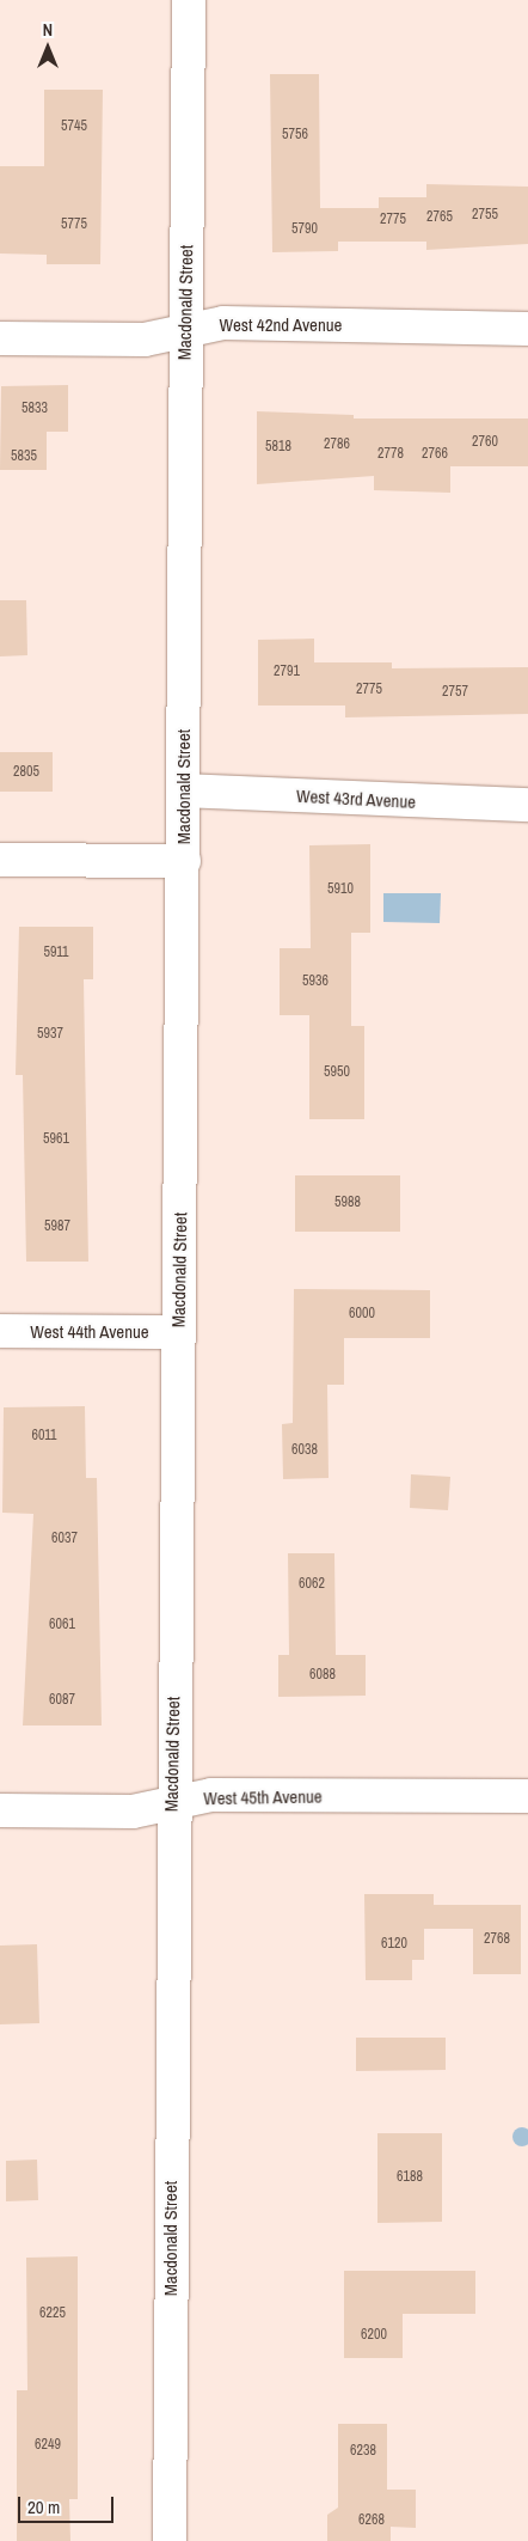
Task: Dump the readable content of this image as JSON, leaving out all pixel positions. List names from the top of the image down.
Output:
{
  "streets": {
    "street": [
      "Macdonald Street",
      "West 42nd Avenue",
      "West 43rd Avenue",
      "West 44th Avenue",
      "West 45th Avenue"
    ]
  },
  "crossings": [
    ["Macdonald Street", "West 42nd Avenue"],
    ["Macdonald Street", "West 43rd Avenue"],
    ["Macdonald Street", "West 44th Avenue"],
    ["Macdonald Street", "West 45th Avenue"]
  ],
  "house_numbers": [
    "5745",
    "5756",
    "2755",
    "2765",
    "2775",
    "5775",
    "5790",
    "5833",
    "2760",
    "2786",
    "5818",
    "2778",
    "2766",
    "5835",
    "2791",
    "2775",
    "2757",
    "2805",
    "5910",
    "5911",
    "5936",
    "5937",
    "5950",
    "5961",
    "5988",
    "5987",
    "6000",
    "6011",
    "6038",
    "6037",
    "6062",
    "6061",
    "6088",
    "6087",
    "2768",
    "6120",
    "6188",
    "6225",
    "6200",
    "6249",
    "6238",
    "6268"
  ],
  "scale_bar": "20 m",
  "north": "top"
}
